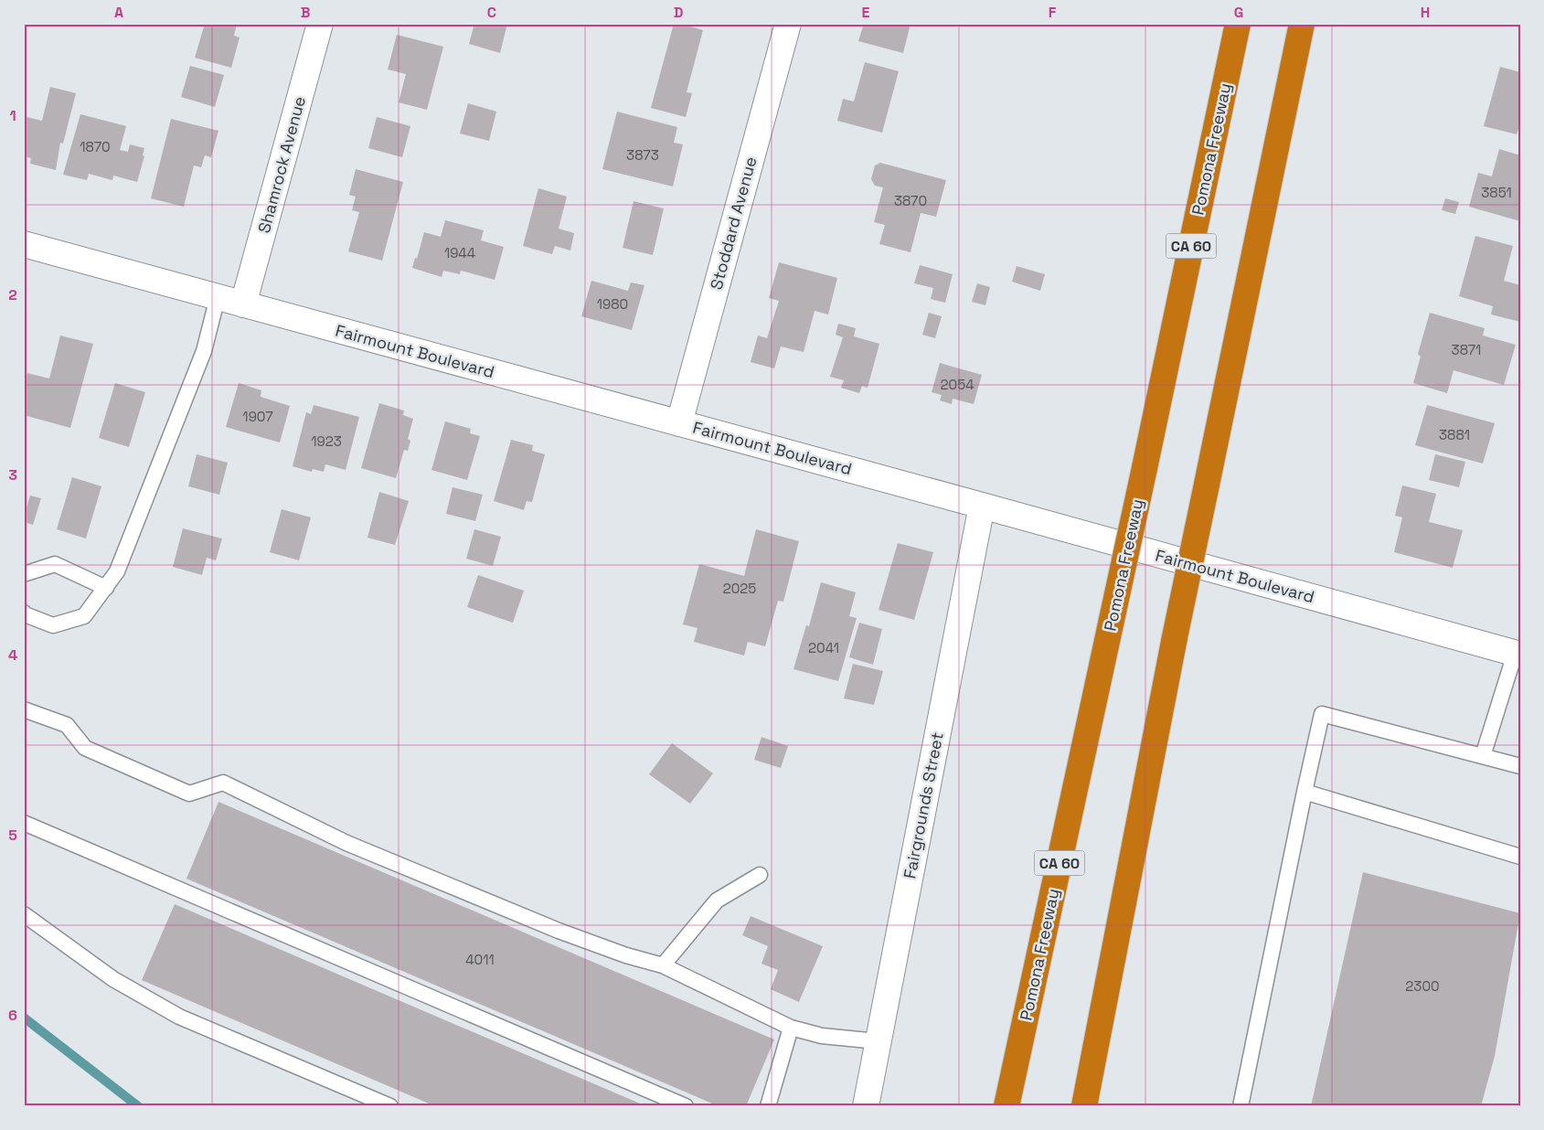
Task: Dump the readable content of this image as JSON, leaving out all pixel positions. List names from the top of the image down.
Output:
{
  "streets": {
    "highway": ["Pomona Freeway", "CA 60"],
    "street": [
      "Shamrock Avenue",
      "Stoddard Avenue",
      "Fairmount Boulevard",
      "Fairgrounds Street"
    ]
  },
  "crossings": [
    ["Shamrock Avenue", "Fairmount Boulevard"],
    ["Stoddard Avenue", "Fairmount Boulevard"],
    ["Fairmount Boulevard", "Fairgrounds Street"]
  ],
  "house_numbers": [
    "1870",
    "3873",
    "3851",
    "3870",
    "1944",
    "1980",
    "3871",
    "2054",
    "1907",
    "3881",
    "1923",
    "2025",
    "2041",
    "4011",
    "2300"
  ],
  "grid": {
    "columns": [
      "A",
      "B",
      "C",
      "D",
      "E",
      "F",
      "G",
      "H"
    ],
    "rows": [
      "1",
      "2",
      "3",
      "4",
      "5",
      "6"
    ]
  }
}
